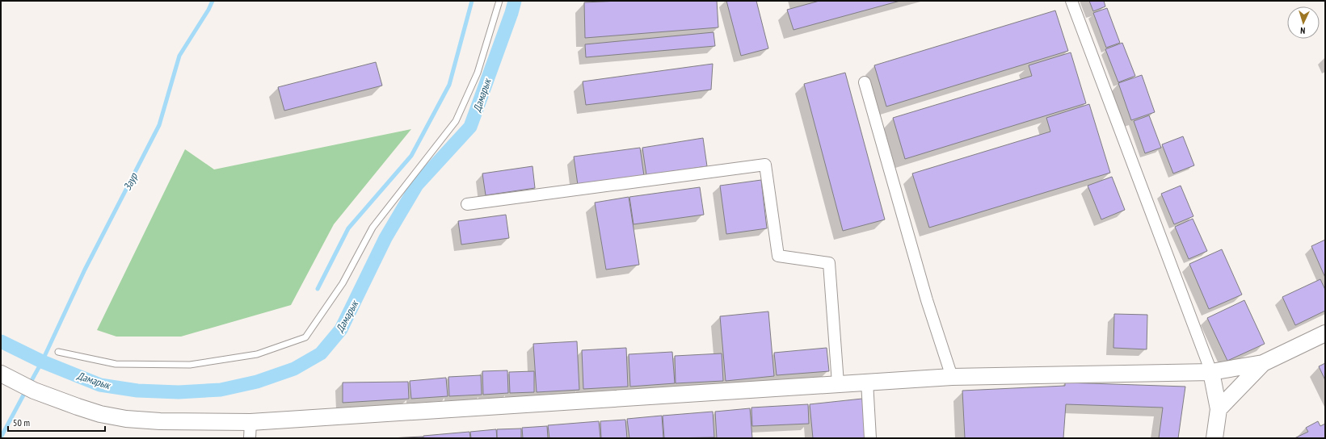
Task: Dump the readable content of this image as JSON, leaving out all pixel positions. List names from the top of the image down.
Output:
{
  "water": ["Дамарык", "Заур"],
  "scale_bar": "50 m",
  "north": "bottom"
}
